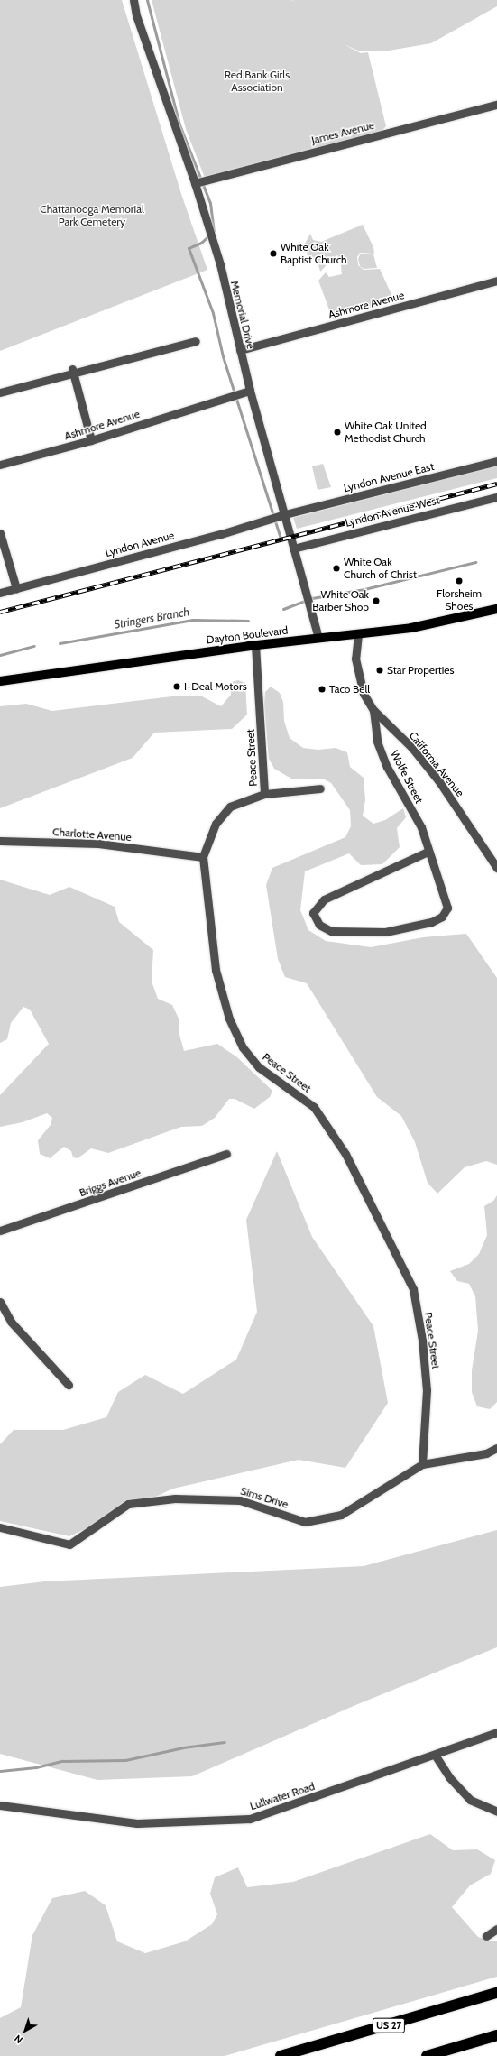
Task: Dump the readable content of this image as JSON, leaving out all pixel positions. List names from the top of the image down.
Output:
{
  "streets": {
    "highway": ["US 27"],
    "main road": ["Dayton Boulevard"],
    "street": [
      "James Avenue",
      "Ashmore Avenue",
      "Memorial Drive",
      "Lyndon Avenue East",
      "Lyndon Avenue West",
      "Lyndon Avenue",
      "Peace Street",
      "California Avenue",
      "Wolfe Street",
      "Charlotte Avenue",
      "Briggs Avenue",
      "Sims Drive",
      "Lullwater Road"
    ]
  },
  "crossings": [
    ["James Avenue", "Memorial Drive"],
    ["Ashmore Avenue", "Memorial Drive"],
    ["Memorial Drive", "Lyndon Avenue East"],
    ["Memorial Drive", "Lyndon Avenue West"],
    ["Memorial Drive", "Lyndon Avenue"],
    ["Memorial Drive", "Dayton Boulevard"],
    ["Lyndon Avenue East", "Lyndon Avenue"],
    ["Dayton Boulevard", "Peace Street"],
    ["Dayton Boulevard", "California Avenue"],
    ["Peace Street", "Charlotte Avenue"],
    ["Peace Street", "Sims Drive"],
    ["California Avenue", "Wolfe Street"]
  ],
  "water": ["Stringers Branch"],
  "parks": ["Red Bank Girls Association", "Chattanooga Memorial Park Cemetery"],
  "places": [
    "White Oak Baptist Church",
    "White Oak United Methodist Church",
    "White Oak Church of Christ",
    "Florsheim Shoes",
    "White Oak Barber Shop",
    "Star Properties",
    "I-Deal Motors",
    "Taco Bell"
  ],
  "north": "bottom left"
}
